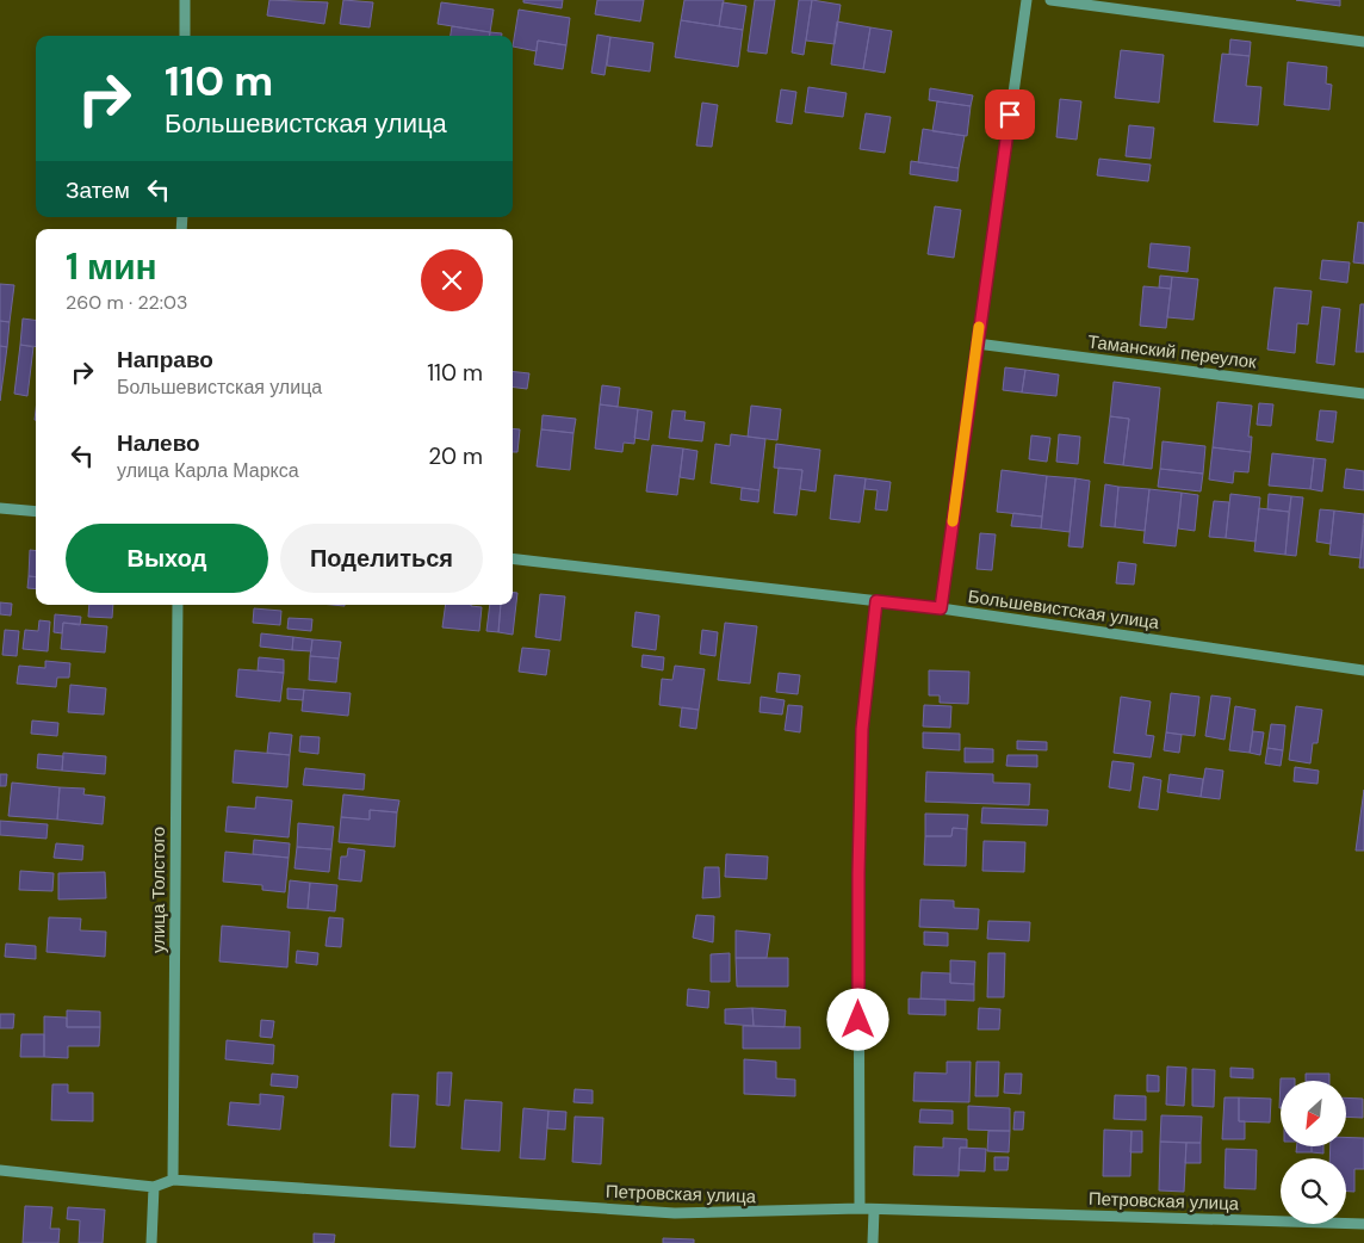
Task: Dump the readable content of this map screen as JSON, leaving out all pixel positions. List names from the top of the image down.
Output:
{
  "streets": {
    "street": [
      "Таманский переулок",
      "Большевистская улица",
      "улица Толстого",
      "Петровская улица"
    ]
  },
  "crossings": [
    ["улица Толстого", "Петровская улица"]
  ],
  "north": "bottom left",
  "page": {
    "turn": ["110 m", "Большевистская улица"],
    "then": "Затем",
    "heading": ["1 мин", "260 m · 22:03"],
    "list": [
      {
        "name": "Направо",
        "note": "Большевистская улица",
        "value": "110 m"
      },
      {
        "name": "Налево",
        "note": "улица Карла Маркса",
        "value": "20 m"
      }
    ],
    "buttons": ["Выход", "Поделиться"]
  }
}
